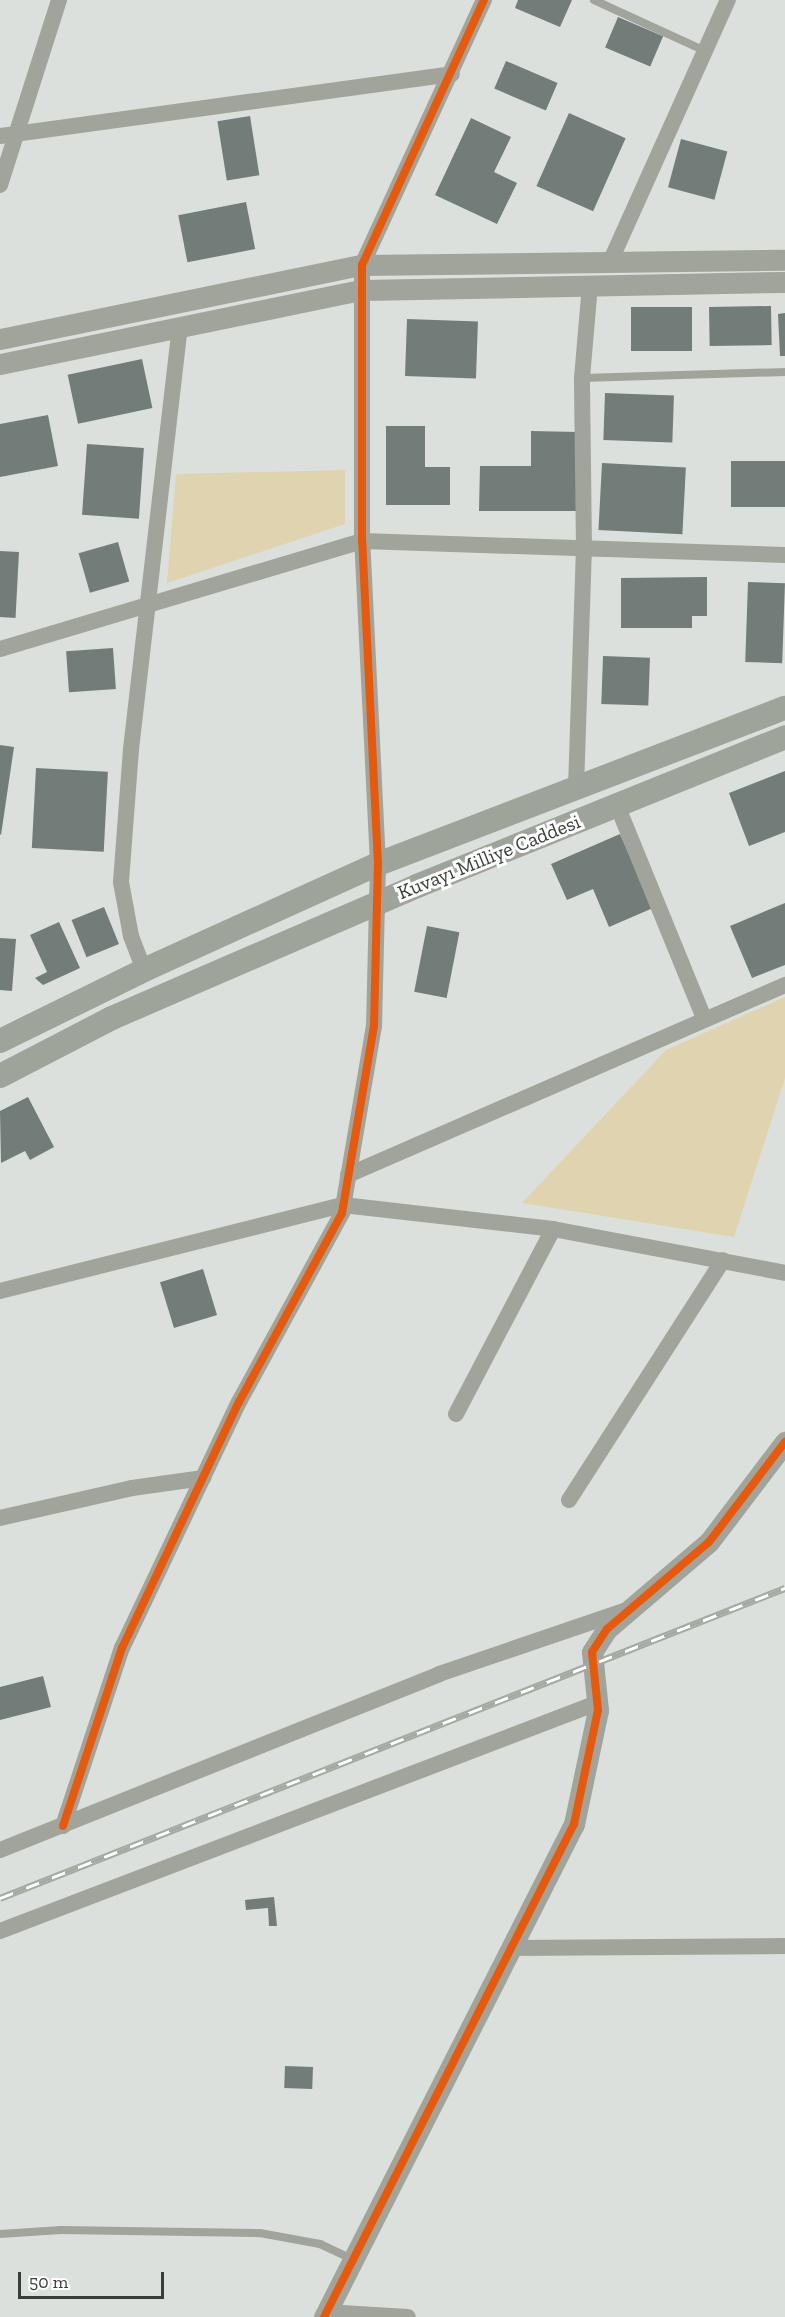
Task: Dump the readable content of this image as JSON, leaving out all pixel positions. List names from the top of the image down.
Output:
{
  "streets": {
    "main road": ["Kuvayı Milliye Caddesi"]
  },
  "scale_bar": "50 m"
}
